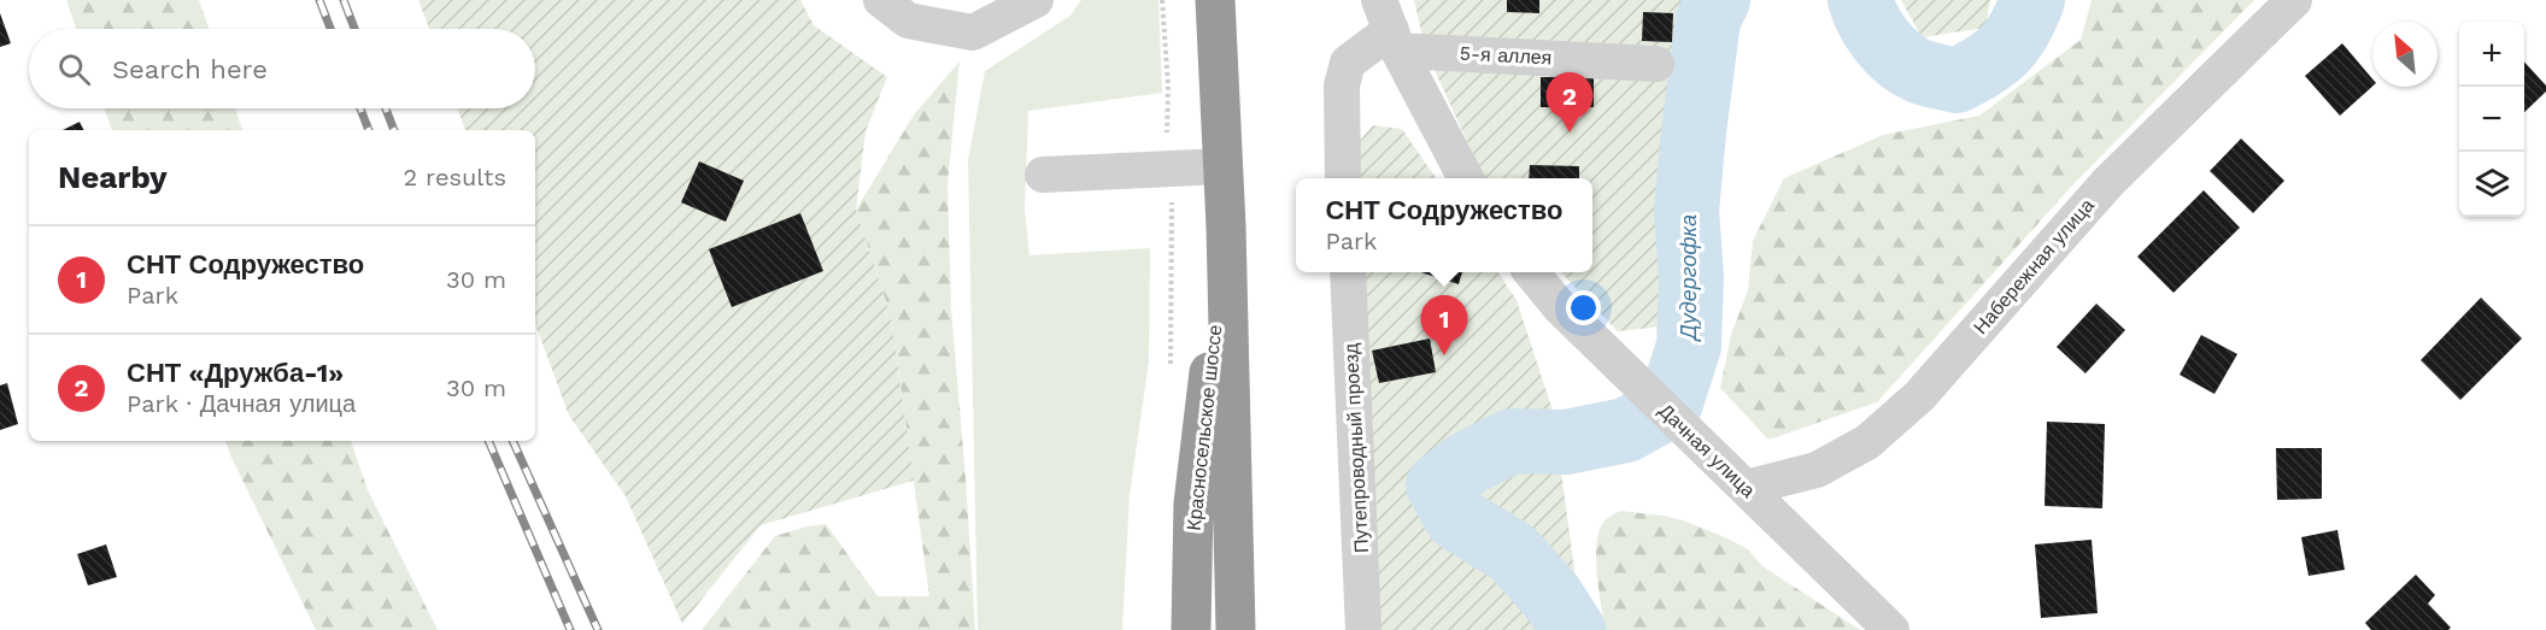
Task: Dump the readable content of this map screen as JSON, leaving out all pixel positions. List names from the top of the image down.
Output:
{
  "streets": {
    "highway": ["Красносельское шоссе"],
    "street": [
      "5-я аллея",
      "Набережная улица",
      "Путепроводный проезд",
      "Дачная улица"
    ]
  },
  "crossings": [
    ["Набережная улица", "Дачная улица"]
  ],
  "water": ["Дудергофка"],
  "north": "top left",
  "page": {
    "map_buttons": ["+", "−"],
    "search": "Search here",
    "pins": ["2", "1"],
    "heading": ["Nearby", "2 results"],
    "popup": ["СНТ Содружество", "Park"],
    "list": [
      {
        "mark": "1",
        "name": "СНТ Содружество",
        "note": "Park",
        "value": "30 m"
      },
      {
        "mark": "2",
        "name": "СНТ «Дружба-1»",
        "note": "Park · Дачная улица",
        "value": "30 m"
      }
    ]
  }
}
